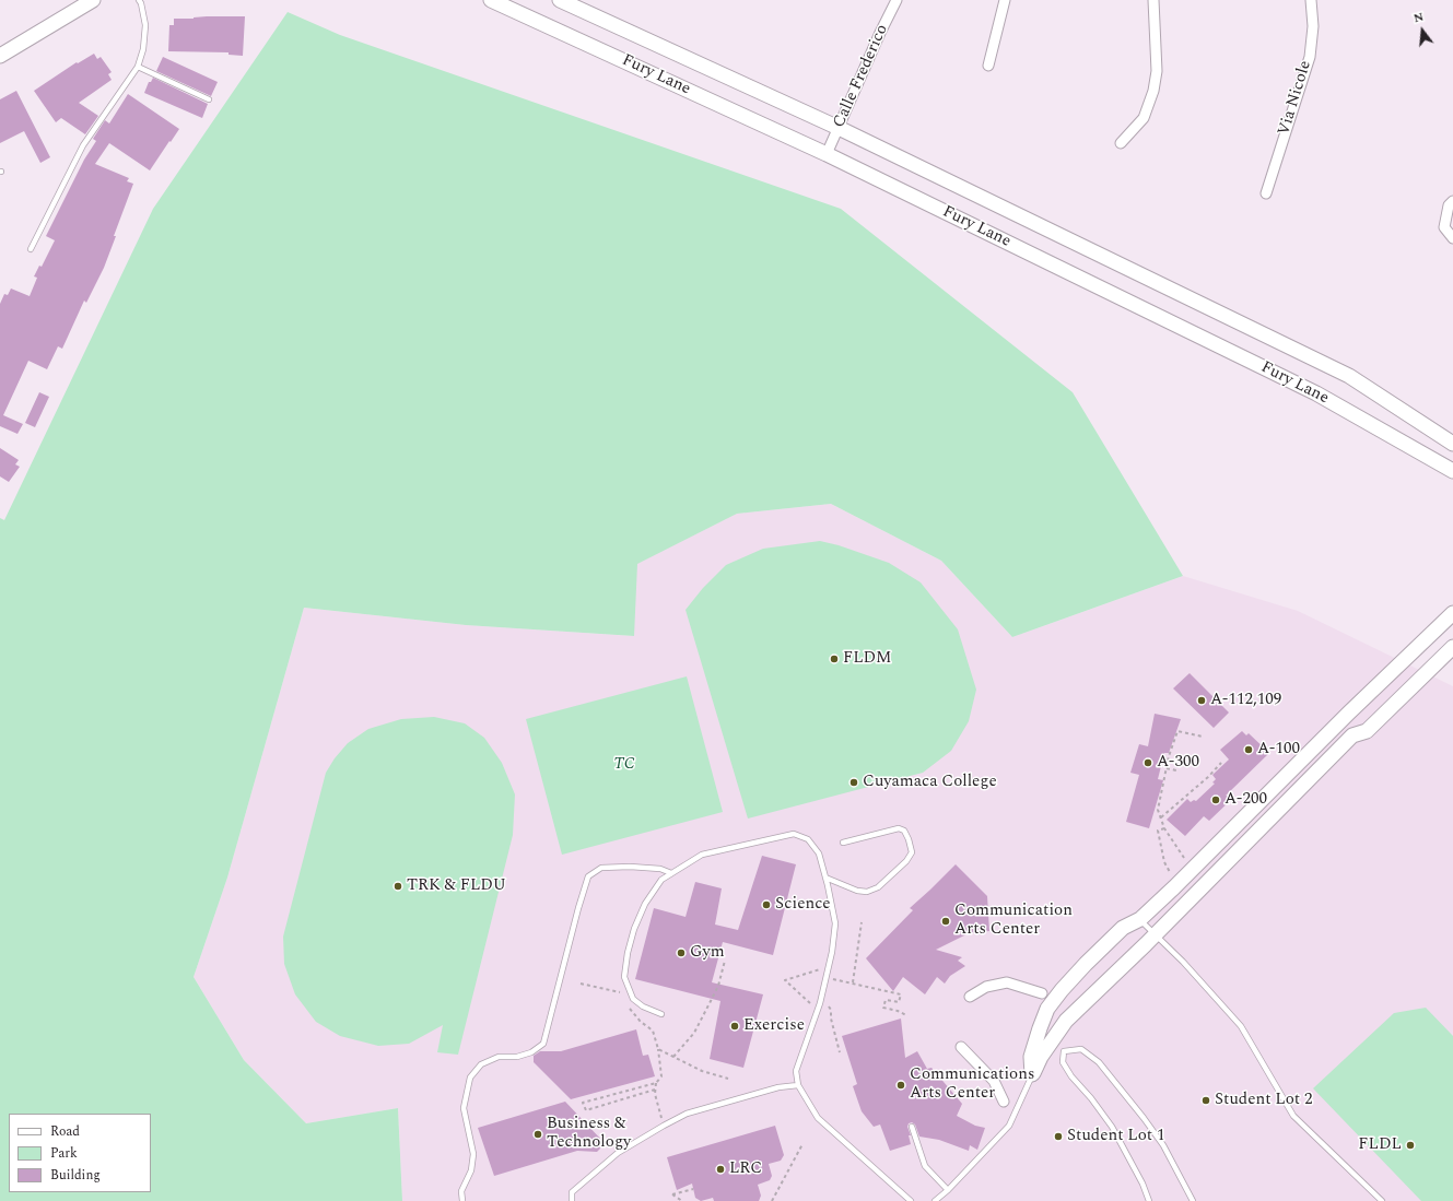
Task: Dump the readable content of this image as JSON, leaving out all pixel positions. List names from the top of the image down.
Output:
{
  "streets": {
    "main road": ["Fury Lane"],
    "street": ["Calle Frederico", "Via Nicole"]
  },
  "crossings": [
    ["Fury Lane", "Calle Frederico"]
  ],
  "parks": ["TC"],
  "places": [
    "FLDM",
    "A-112,109",
    "A-100",
    "A-300",
    "Cuyamaca College",
    "A-200",
    "TRK & FLDU",
    "Science",
    "Communication Arts Center",
    "Gym",
    "Exercise",
    "Communications Arts Center",
    "Student Lot 2",
    "Business & Technology",
    "Student Lot 1",
    "FLDL",
    "LRC"
  ],
  "legend": ["Road", "Park", "Building"],
  "north": "top"
}
